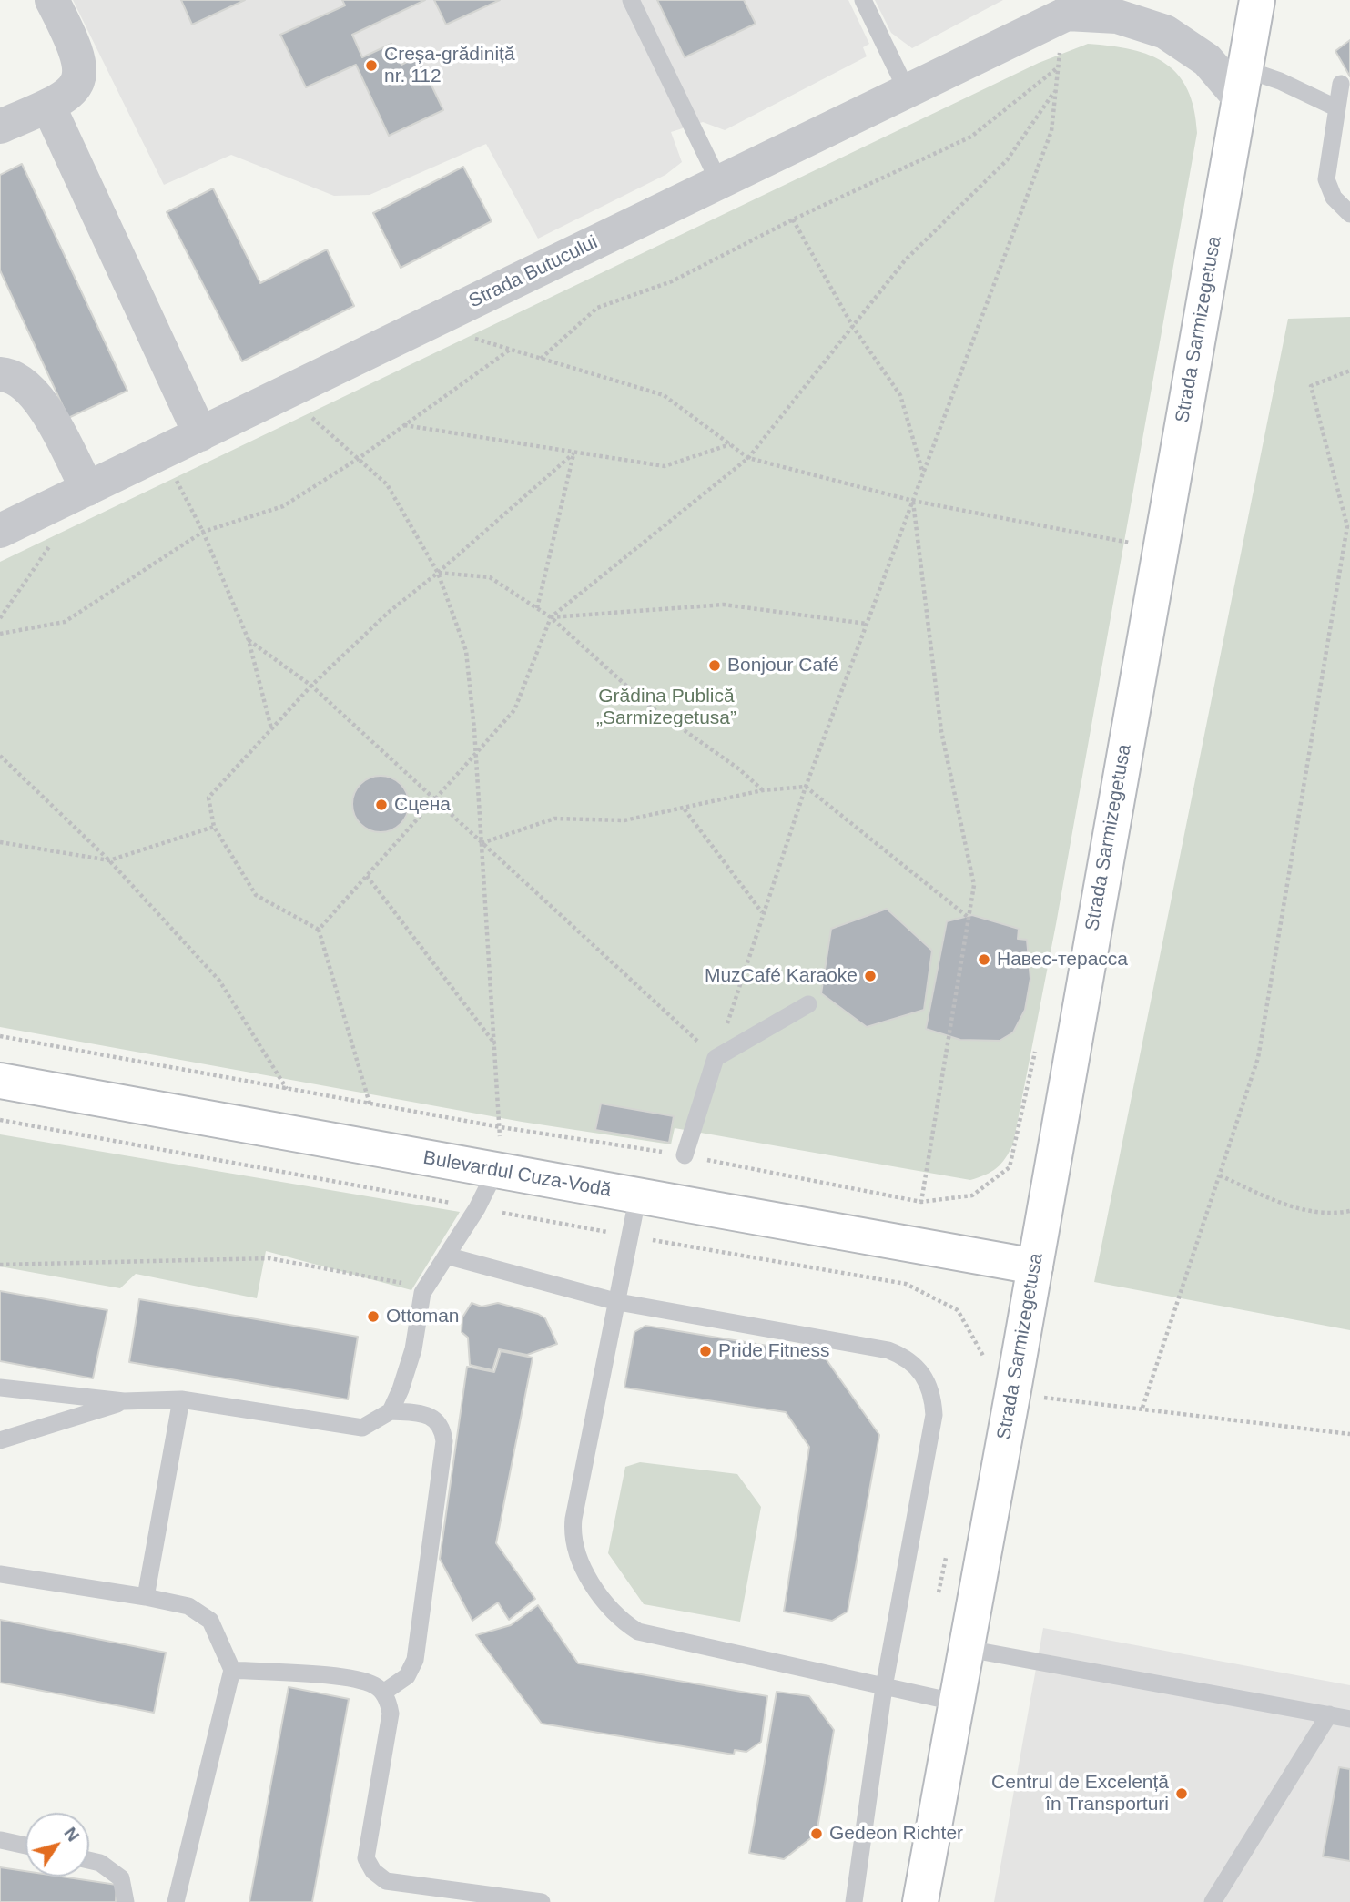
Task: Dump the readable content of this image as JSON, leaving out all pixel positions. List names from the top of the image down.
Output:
{
  "streets": {
    "main road": ["Strada Sarmizegetusa", "Bulevardul Cuza-Vodă"],
    "street": ["Strada Butucului"]
  },
  "crossings": [
    ["Strada Butucului", "Strada Sarmizegetusa"],
    ["Strada Sarmizegetusa", "Bulevardul Cuza-Vodă"]
  ],
  "parks": ["Grădina Publică „Sarmizegetusa”"],
  "places": [
    "Creșa-grădiniță nr. 112",
    "Bonjour Café",
    "Сцена",
    "Навес-терасса",
    "MuzCafé Karaoke",
    "Ottoman",
    "Pride Fitness",
    "Centrul de Excelență în Transporturi",
    "Gedeon Richter"
  ],
  "north": "top right"
}
